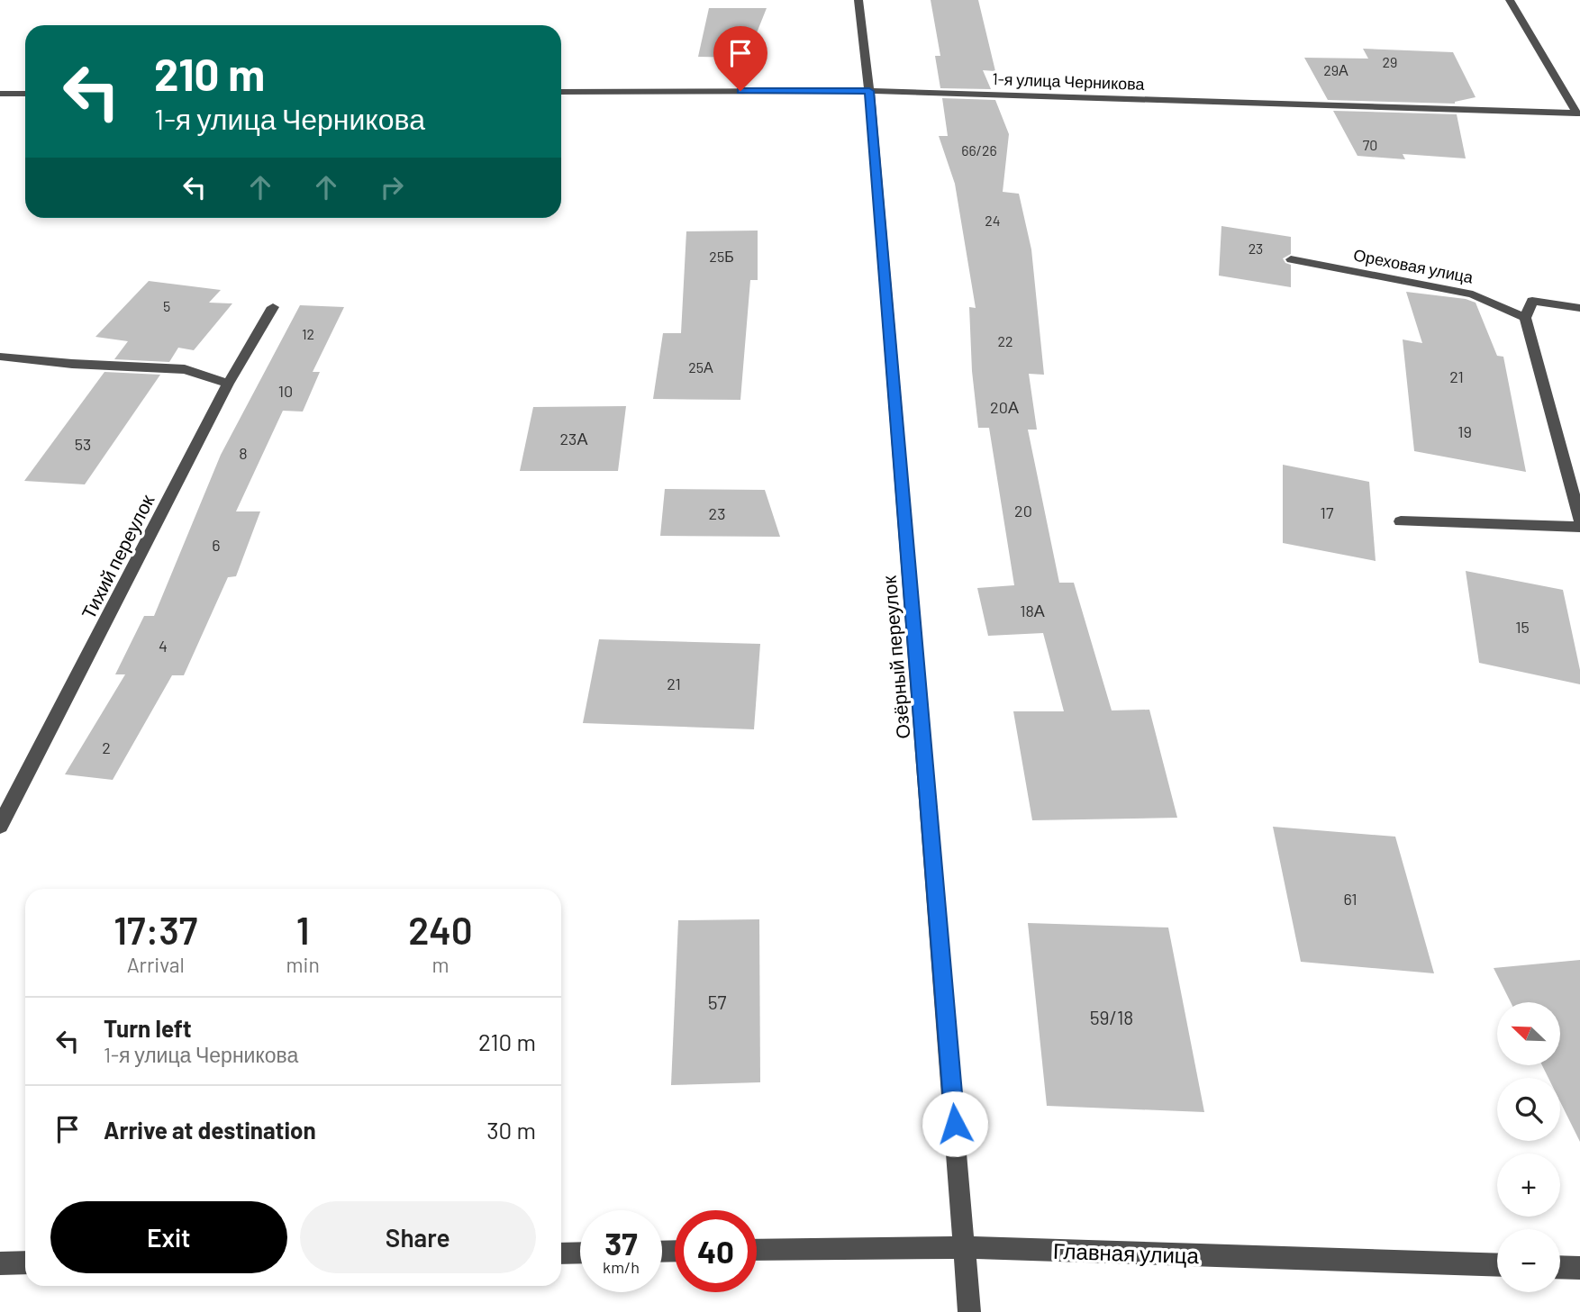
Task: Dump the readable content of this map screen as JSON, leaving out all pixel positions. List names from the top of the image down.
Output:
{
  "streets": {
    "street": [
      "1-я улица Черникова",
      "Ореховая улица",
      "Тихий переулок",
      "Озёрный переулок",
      "Главная улица"
    ]
  },
  "crossings": [
    ["1-я улица Черникова", "Озёрный переулок"],
    ["Озёрный переулок", "Главная улица"]
  ],
  "house_numbers": [
    "29",
    "29А",
    "70",
    "66/26",
    "24",
    "23",
    "25Б",
    "5",
    "12",
    "22",
    "25А",
    "21",
    "10",
    "20А",
    "19",
    "23А",
    "53",
    "8",
    "20",
    "17",
    "23",
    "6",
    "18А",
    "15",
    "4",
    "21",
    "2",
    "61",
    "57",
    "59/18"
  ],
  "north": "top left",
  "page": {
    "turn": ["210 m", "1-я улица Черникова"],
    "eta": [
      "17:37",
      "Arrival",
      "1",
      "min",
      "240",
      "m"
    ],
    "list": [
      {
        "name": "Turn left",
        "note": "1-я улица Черникова",
        "value": "210 m"
      },
      {
        "name": "Arrive at destination",
        "value": "30 m"
      }
    ],
    "map_buttons": ["+", "−"],
    "buttons": ["Exit", "Share"],
    "speed": "37 km/h",
    "limit": "40"
  }
}
